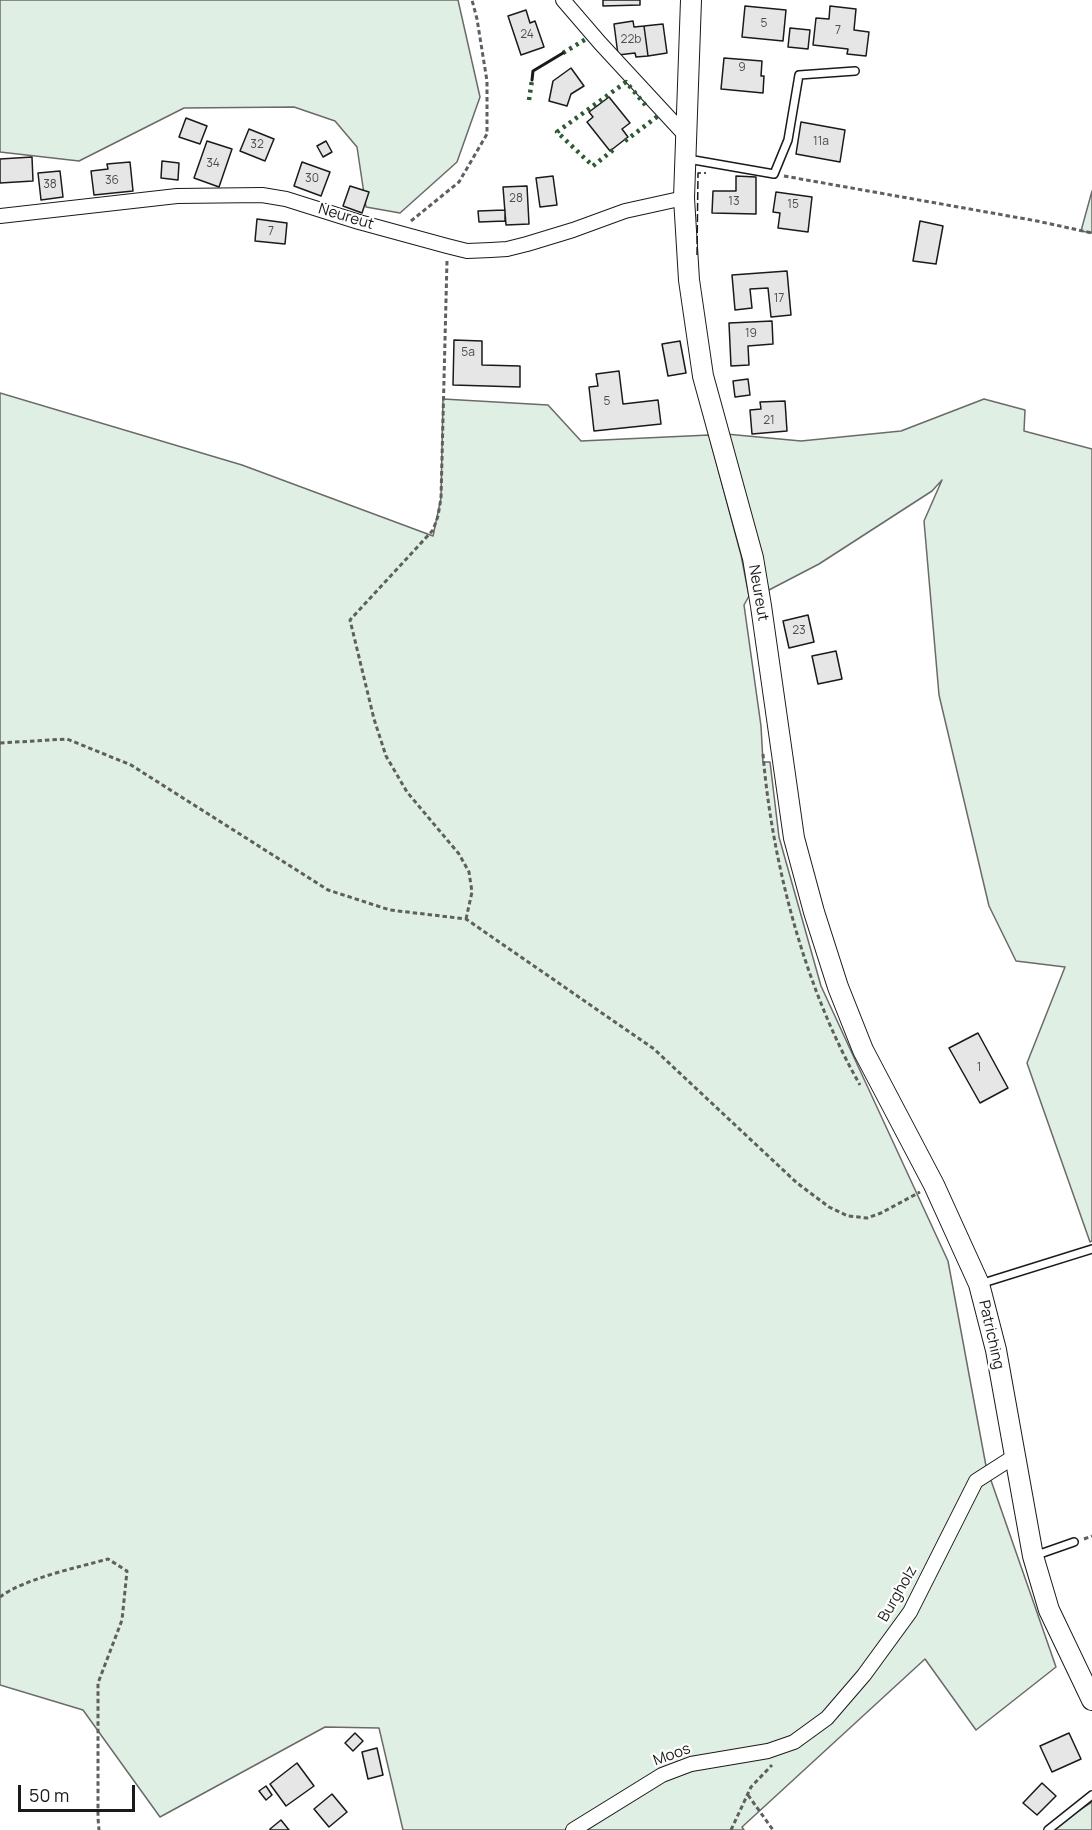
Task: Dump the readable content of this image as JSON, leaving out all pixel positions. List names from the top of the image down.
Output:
{
  "streets": {
    "street": [
      "Neureut",
      "Patriching",
      "Burgholz",
      "Moos"
    ]
  },
  "crossings": [
    ["Neureut", "Patriching"],
    ["Patriching", "Burgholz"],
    ["Burgholz", "Moos"]
  ],
  "house_numbers": [
    "5",
    "7",
    "24",
    "22b",
    "9",
    "11a",
    "32",
    "34",
    "30",
    "36",
    "38",
    "28",
    "13",
    "15",
    "7",
    "17",
    "19",
    "5a",
    "5",
    "21",
    "23",
    "1"
  ],
  "scale_bar": "50 m"
}
